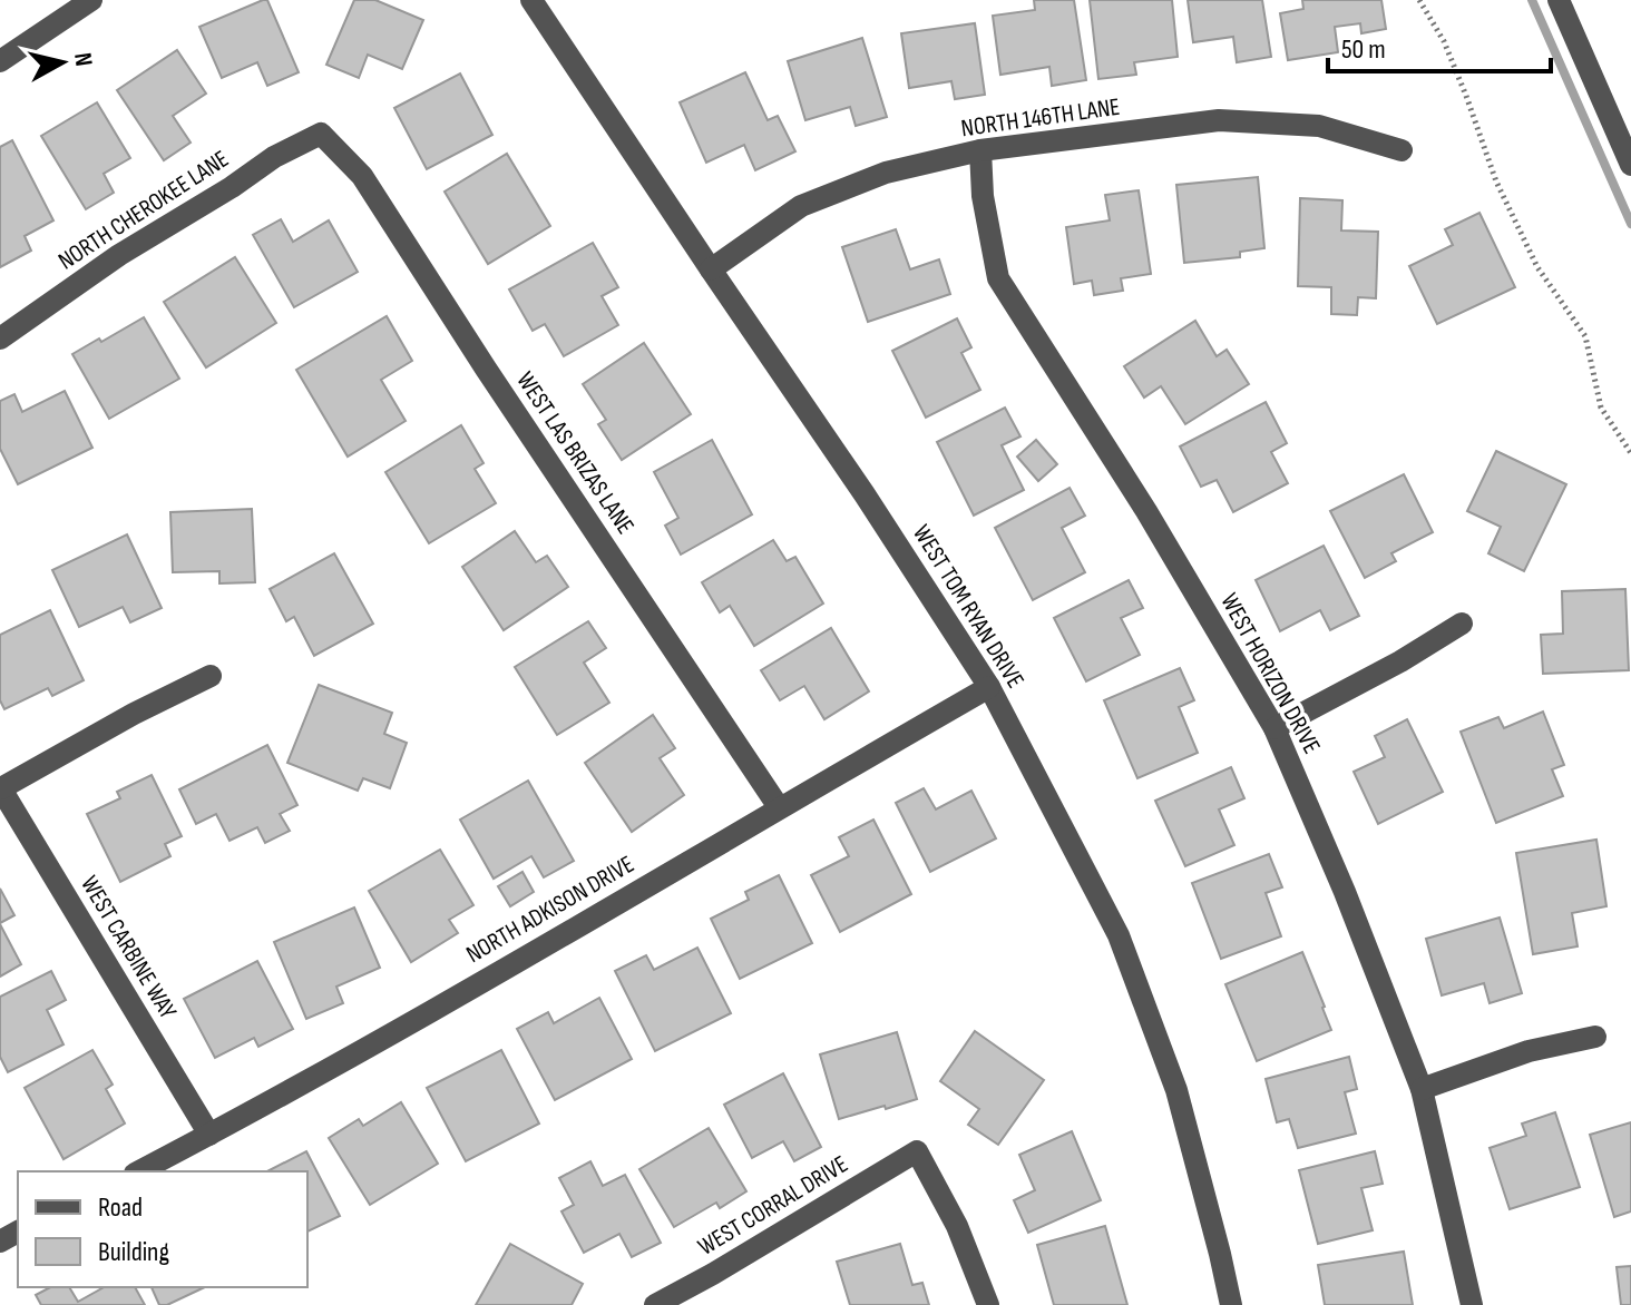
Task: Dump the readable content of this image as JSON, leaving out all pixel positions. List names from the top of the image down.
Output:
{
  "streets": {
    "street": [
      "NORTH 146TH LANE",
      "NORTH CHEROKEE LANE",
      "WEST LAS BRIZAS LANE",
      "WEST TOM RYAN DRIVE",
      "WEST HORIZON DRIVE",
      "NORTH ADKISON DRIVE",
      "WEST CARBINE WAY",
      "WEST CORRAL DRIVE"
    ]
  },
  "crossings": [
    ["NORTH 146TH LANE", "WEST TOM RYAN DRIVE"],
    ["NORTH 146TH LANE", "WEST HORIZON DRIVE"],
    ["NORTH CHEROKEE LANE", "WEST LAS BRIZAS LANE"],
    ["WEST LAS BRIZAS LANE", "NORTH ADKISON DRIVE"],
    ["WEST TOM RYAN DRIVE", "NORTH ADKISON DRIVE"],
    ["NORTH ADKISON DRIVE", "WEST CARBINE WAY"]
  ],
  "legend": ["Road", "Building"],
  "scale_bar": "50 m",
  "north": "right"
}
